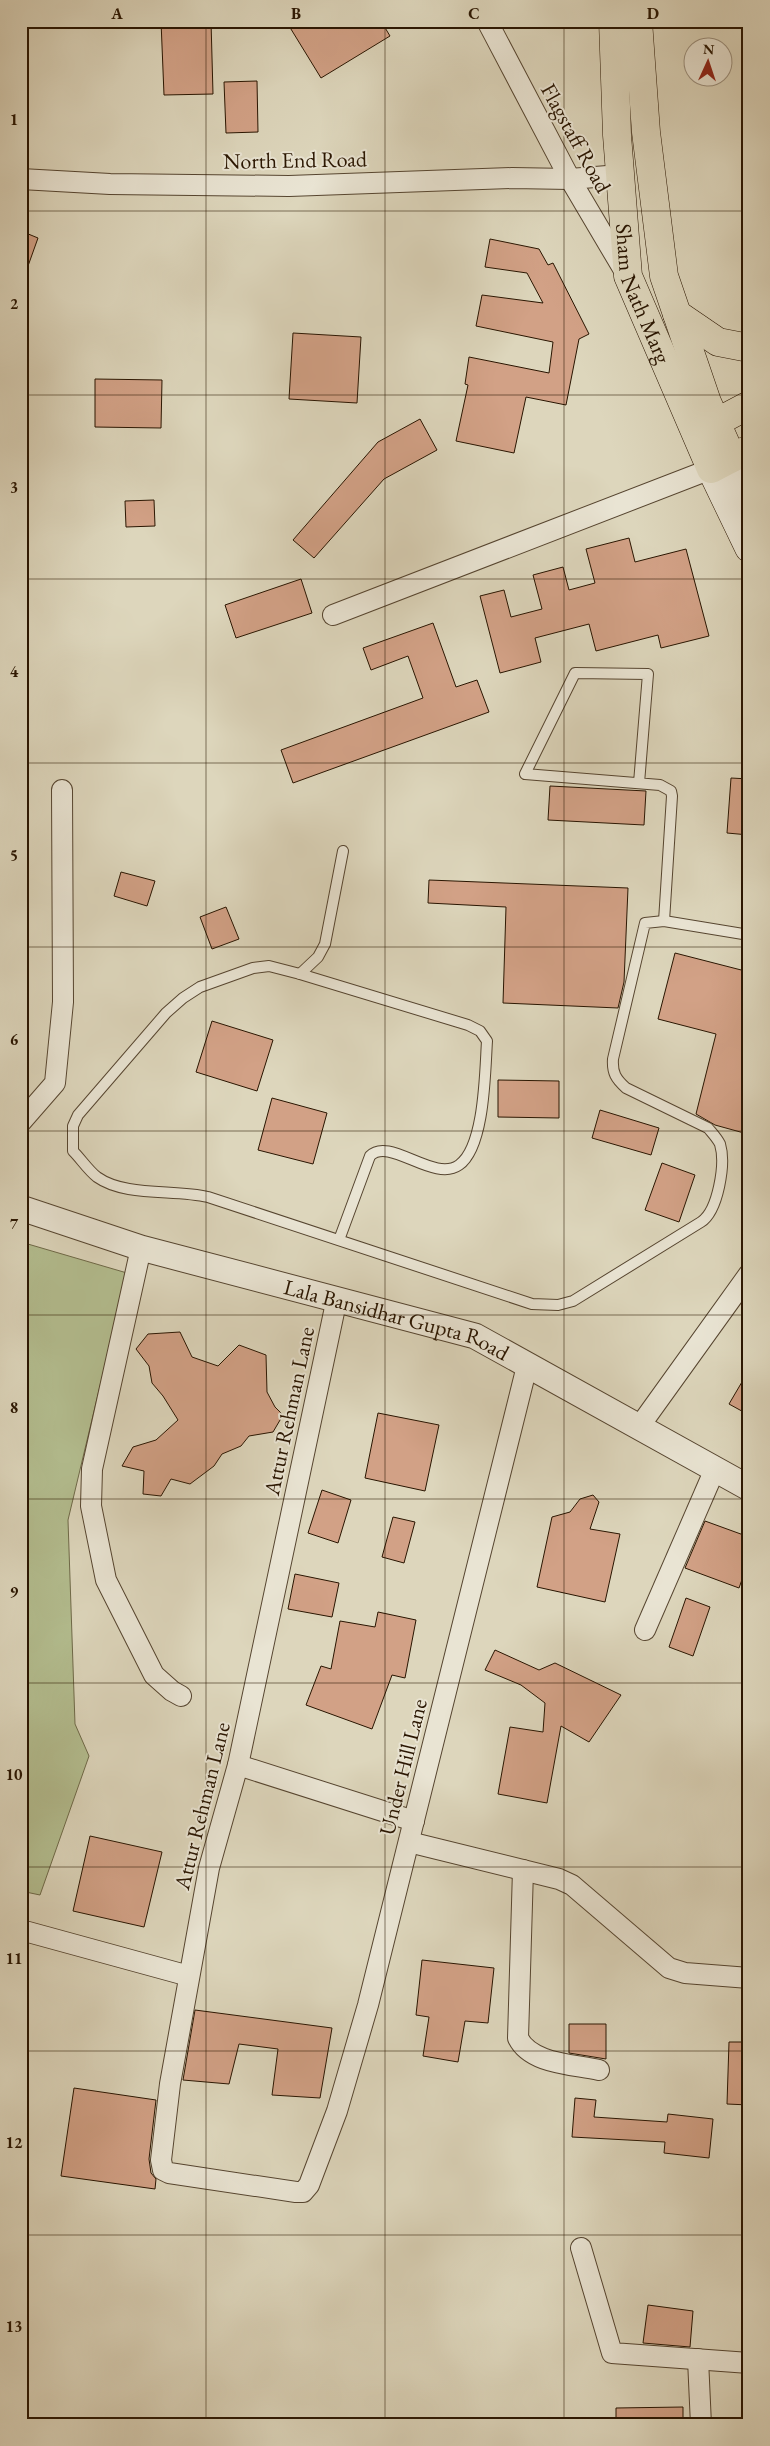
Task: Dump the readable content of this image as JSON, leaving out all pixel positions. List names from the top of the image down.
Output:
{
  "streets": {
    "main road": ["Sham Nath Marg"],
    "street": [
      "Flagstaff Road",
      "North End Road",
      "Lala Bansidhar Gupta Road",
      "Attur Rehman Lane",
      "Under Hill Lane"
    ]
  },
  "crossings": [
    ["Flagstaff Road", "North End Road"],
    ["Flagstaff Road", "Sham Nath Marg"],
    ["North End Road", "Sham Nath Marg"],
    ["Lala Bansidhar Gupta Road", "Attur Rehman Lane"],
    ["Lala Bansidhar Gupta Road", "Under Hill Lane"],
    ["Attur Rehman Lane", "Under Hill Lane"]
  ],
  "north": "top",
  "grid": {
    "columns": [
      "A",
      "B",
      "C",
      "D"
    ],
    "rows": [
      "1",
      "2",
      "3",
      "4",
      "5",
      "6",
      "7",
      "8",
      "9",
      "10",
      "11",
      "12",
      "13"
    ]
  }
}
